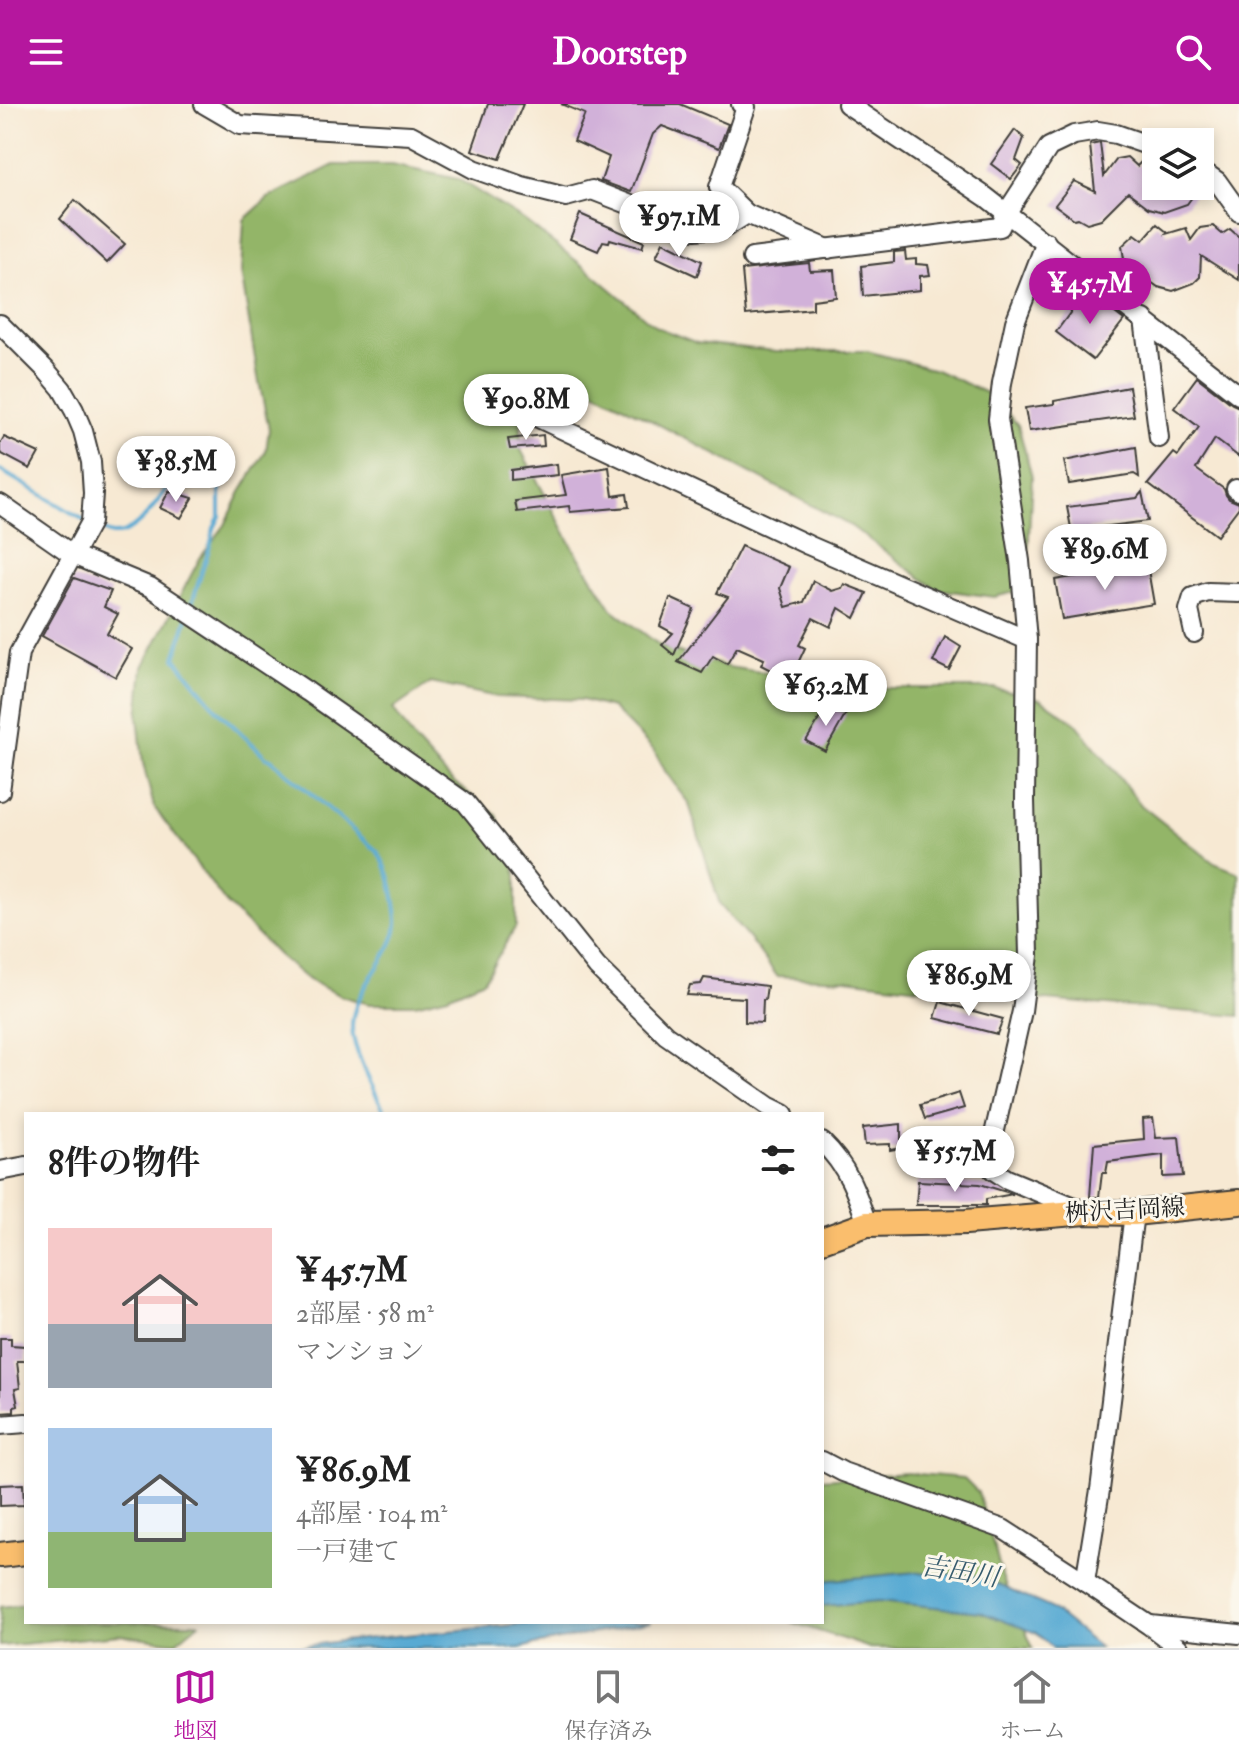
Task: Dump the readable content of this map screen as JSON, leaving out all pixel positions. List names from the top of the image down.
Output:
{
  "streets": {
    "main road": ["桝沢吉岡線"]
  },
  "water": ["吉田川"],
  "page": {
    "header": "Doorstep",
    "price": [
      "¥97.1M",
      "¥45.7M",
      "¥90.8M",
      "¥38.5M",
      "¥89.6M",
      "¥63.2M",
      "¥86.9M",
      "¥55.7M"
    ],
    "heading": "8件の物件",
    "list": [
      {
        "name": "¥45.7M",
        "note": "2部屋 · 58 m² · マンション"
      },
      {
        "name": "¥86.9M",
        "note": "4部屋 · 104 m² · 一戸建て"
      }
    ],
    "tabs": ["地図", "保存済み", "ホーム"]
  }
}
